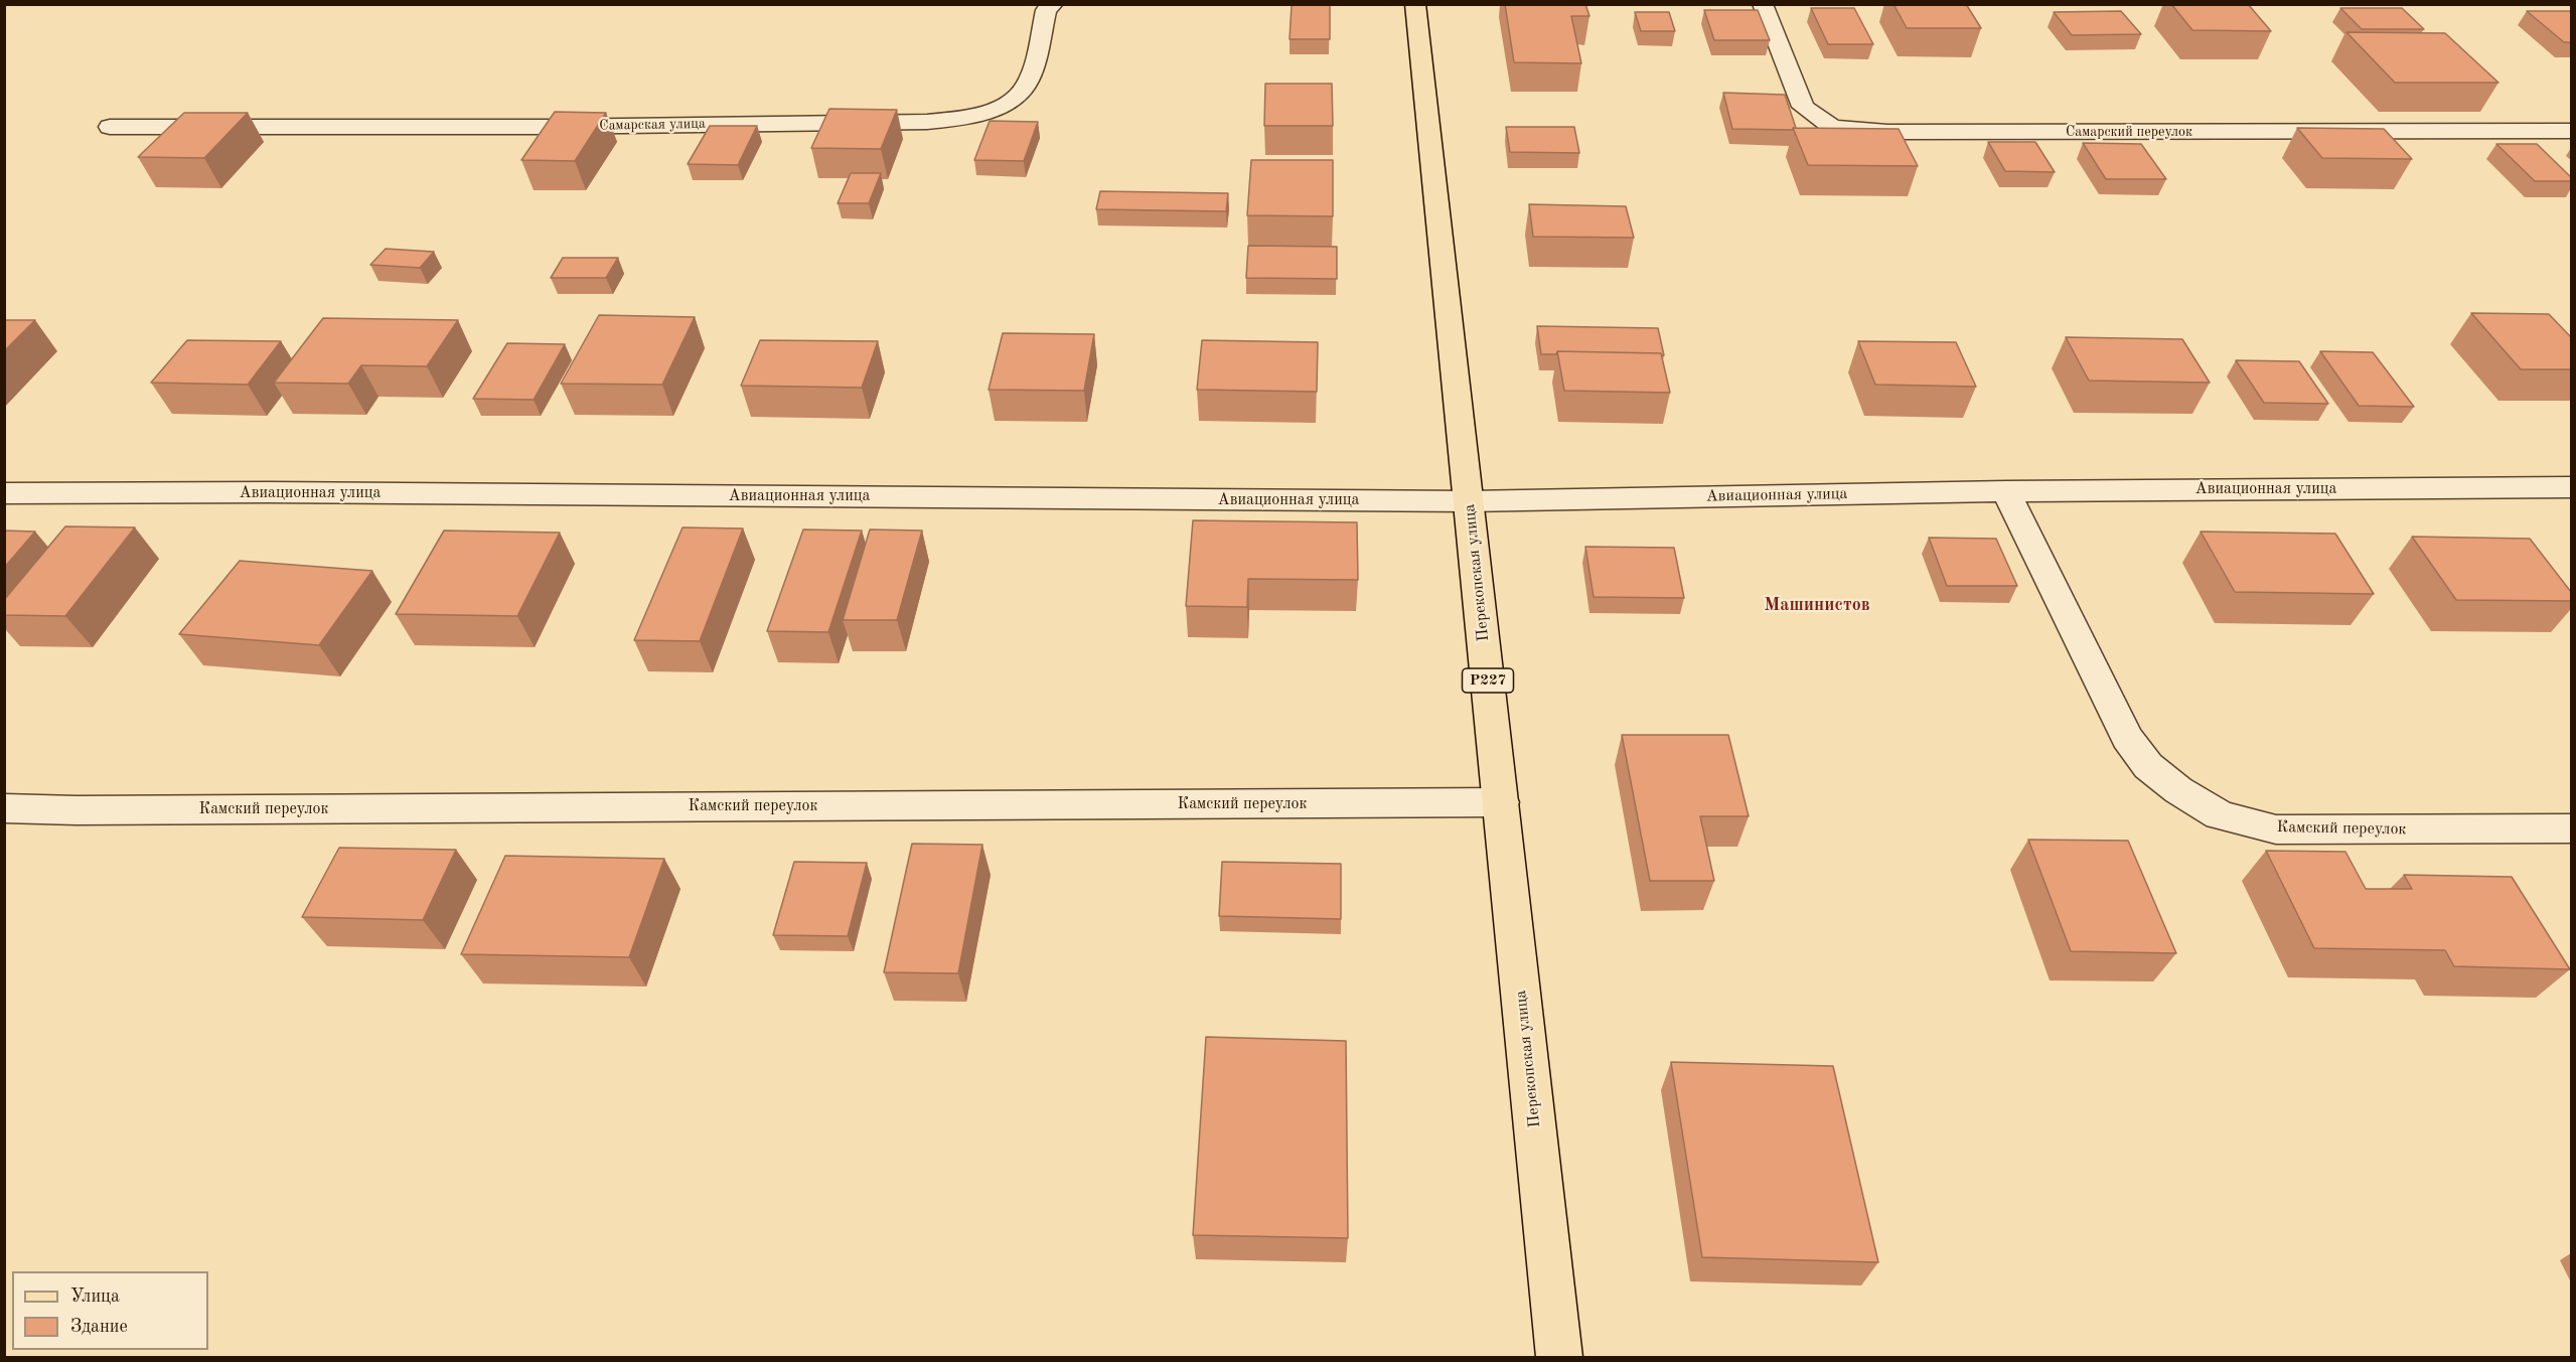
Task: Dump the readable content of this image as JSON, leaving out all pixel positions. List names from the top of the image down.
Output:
{
  "streets": {
    "main road": ["Перекопская улица", "Р227"],
    "street": [
      "Самарская улица",
      "Самарский переулок",
      "Авиационная улица",
      "Камский переулок"
    ]
  },
  "crossings": [
    ["Авиационная улица", "Перекопская улица"],
    ["Авиационная улица", "Камский переулок"],
    ["Перекопская улица", "Камский переулок"]
  ],
  "districts": ["Машинистов"],
  "legend": ["Улица", "Здание"]
}
